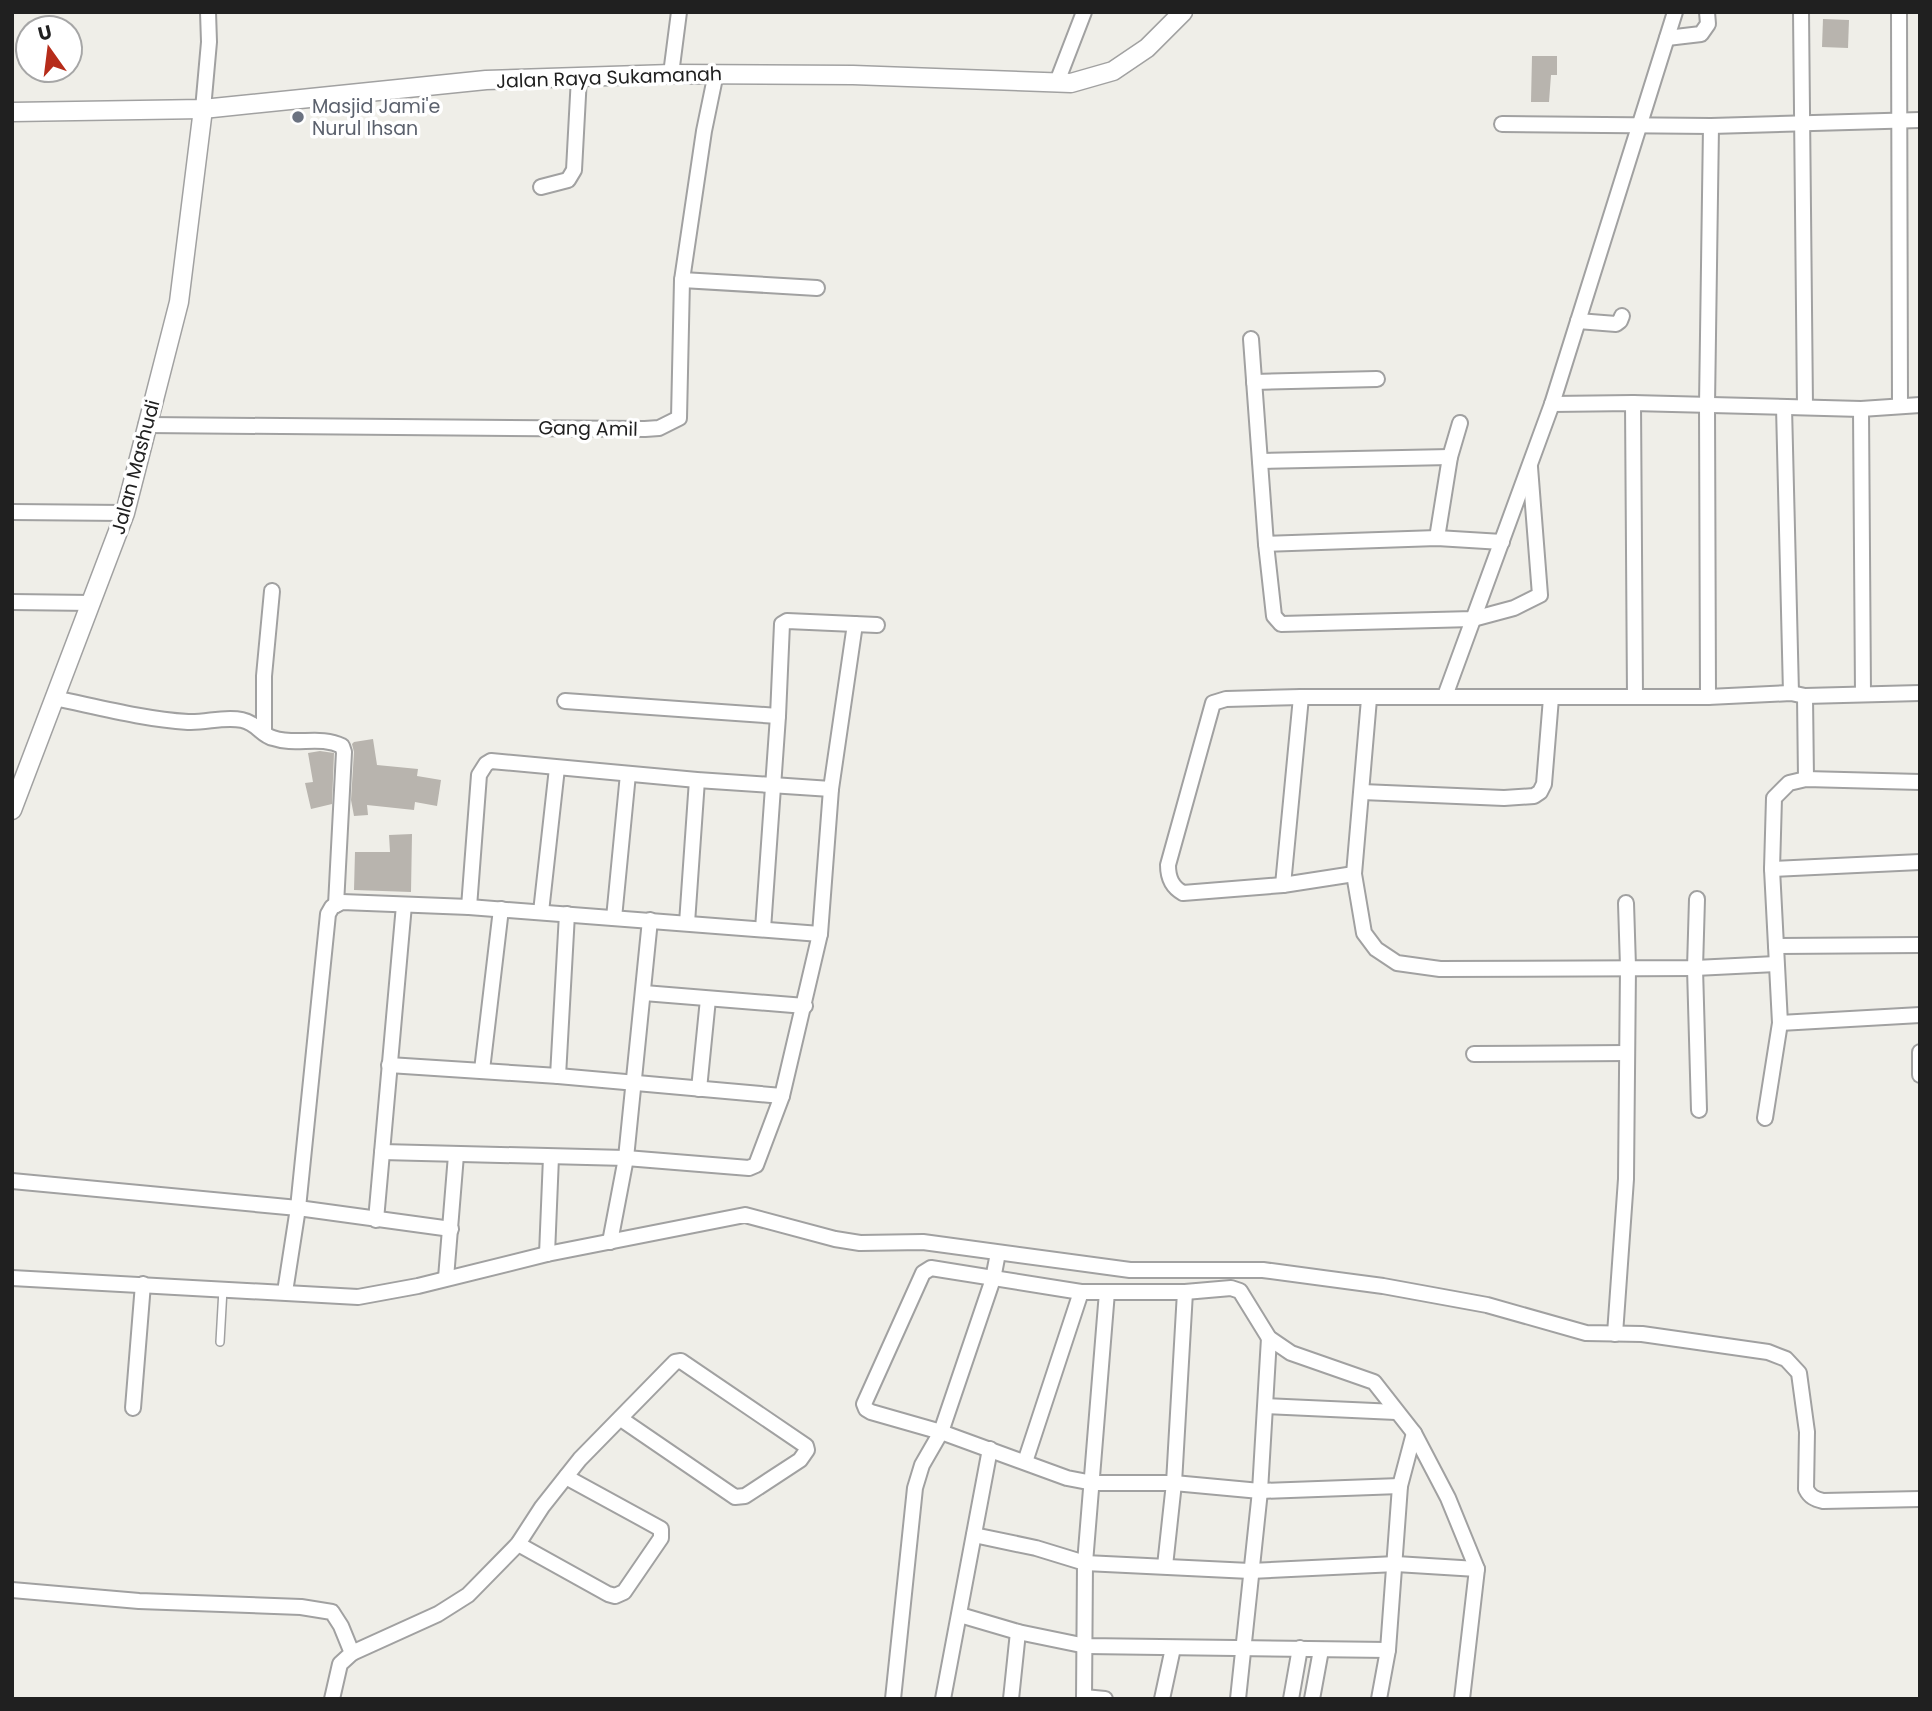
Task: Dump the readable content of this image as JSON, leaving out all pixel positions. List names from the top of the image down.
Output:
{
  "streets": {
    "street": ["Jalan Raya Sukamanah", "Gang Amil", "Jalan Mashudi"]
  },
  "crossings": [
    ["Jalan Raya Sukamanah", "Gang Amil"],
    ["Jalan Raya Sukamanah", "Jalan Mashudi"],
    ["Gang Amil", "Jalan Mashudi"]
  ],
  "places": ["Masjid Jami'e Nurul Ihsan"],
  "north": "top"
}
